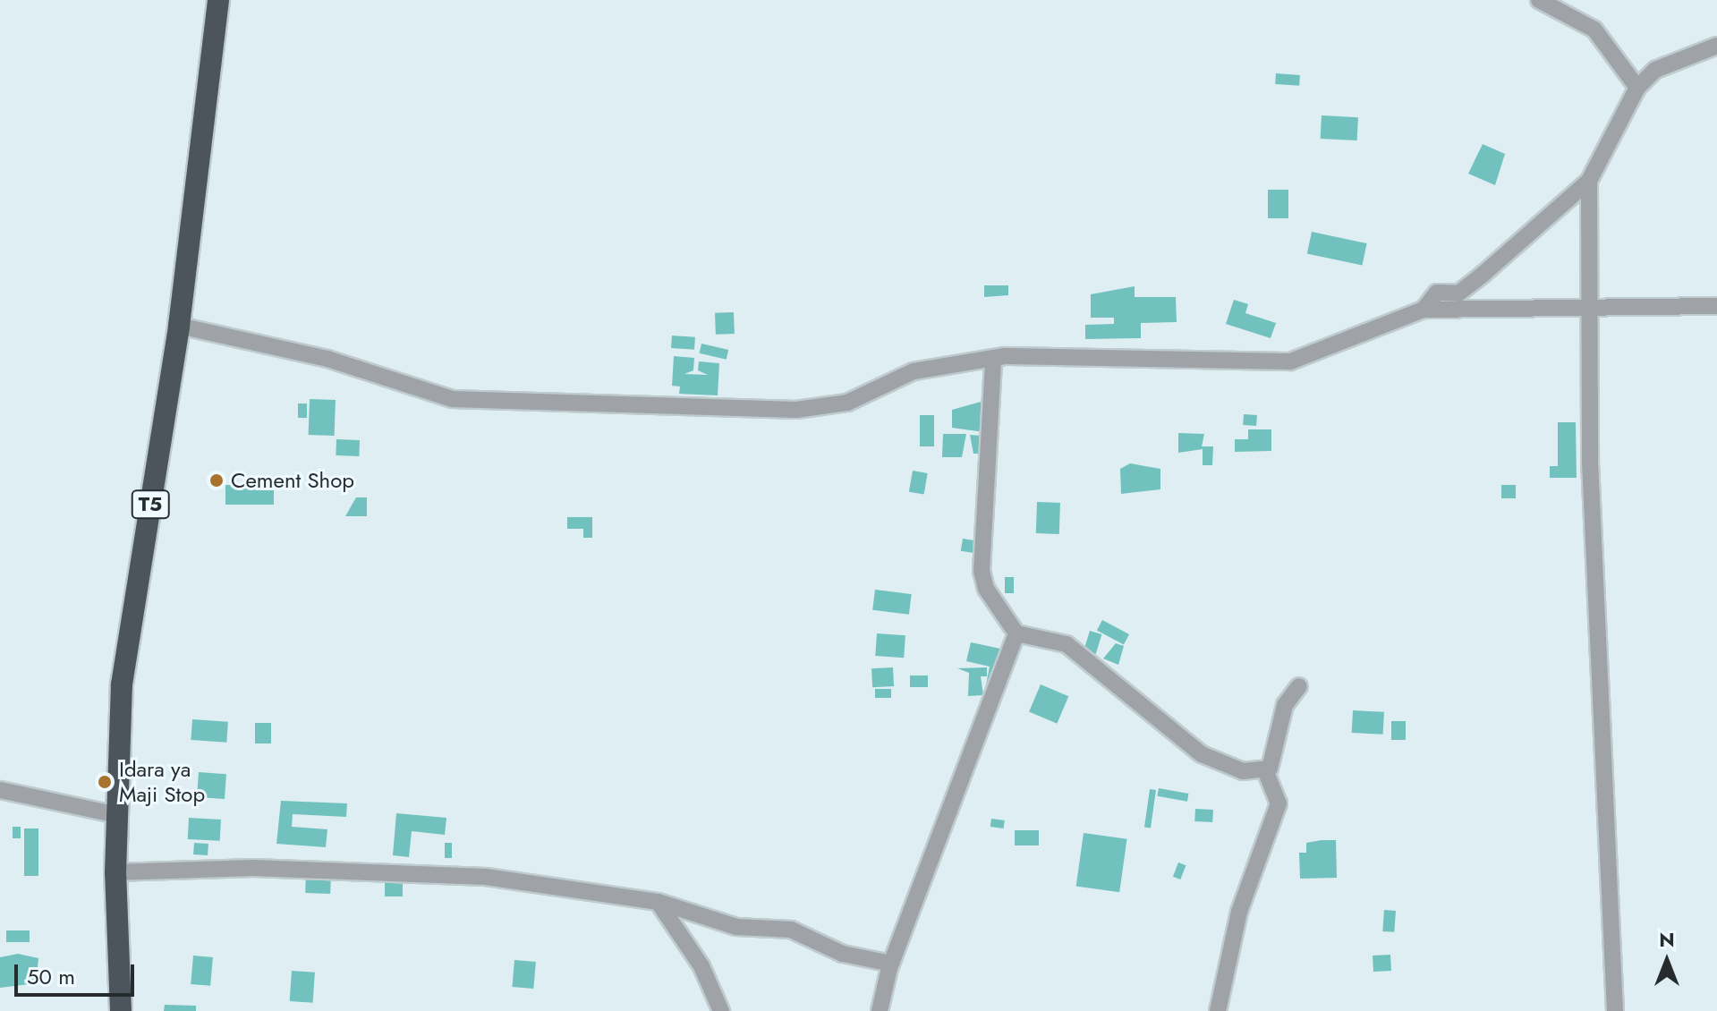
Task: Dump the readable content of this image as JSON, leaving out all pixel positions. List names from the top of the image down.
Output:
{
  "streets": {
    "highway": ["T5"]
  },
  "places": ["Cement Shop", "Idara ya Maji Stop"],
  "scale_bar": "50 m",
  "north": "top"
}
